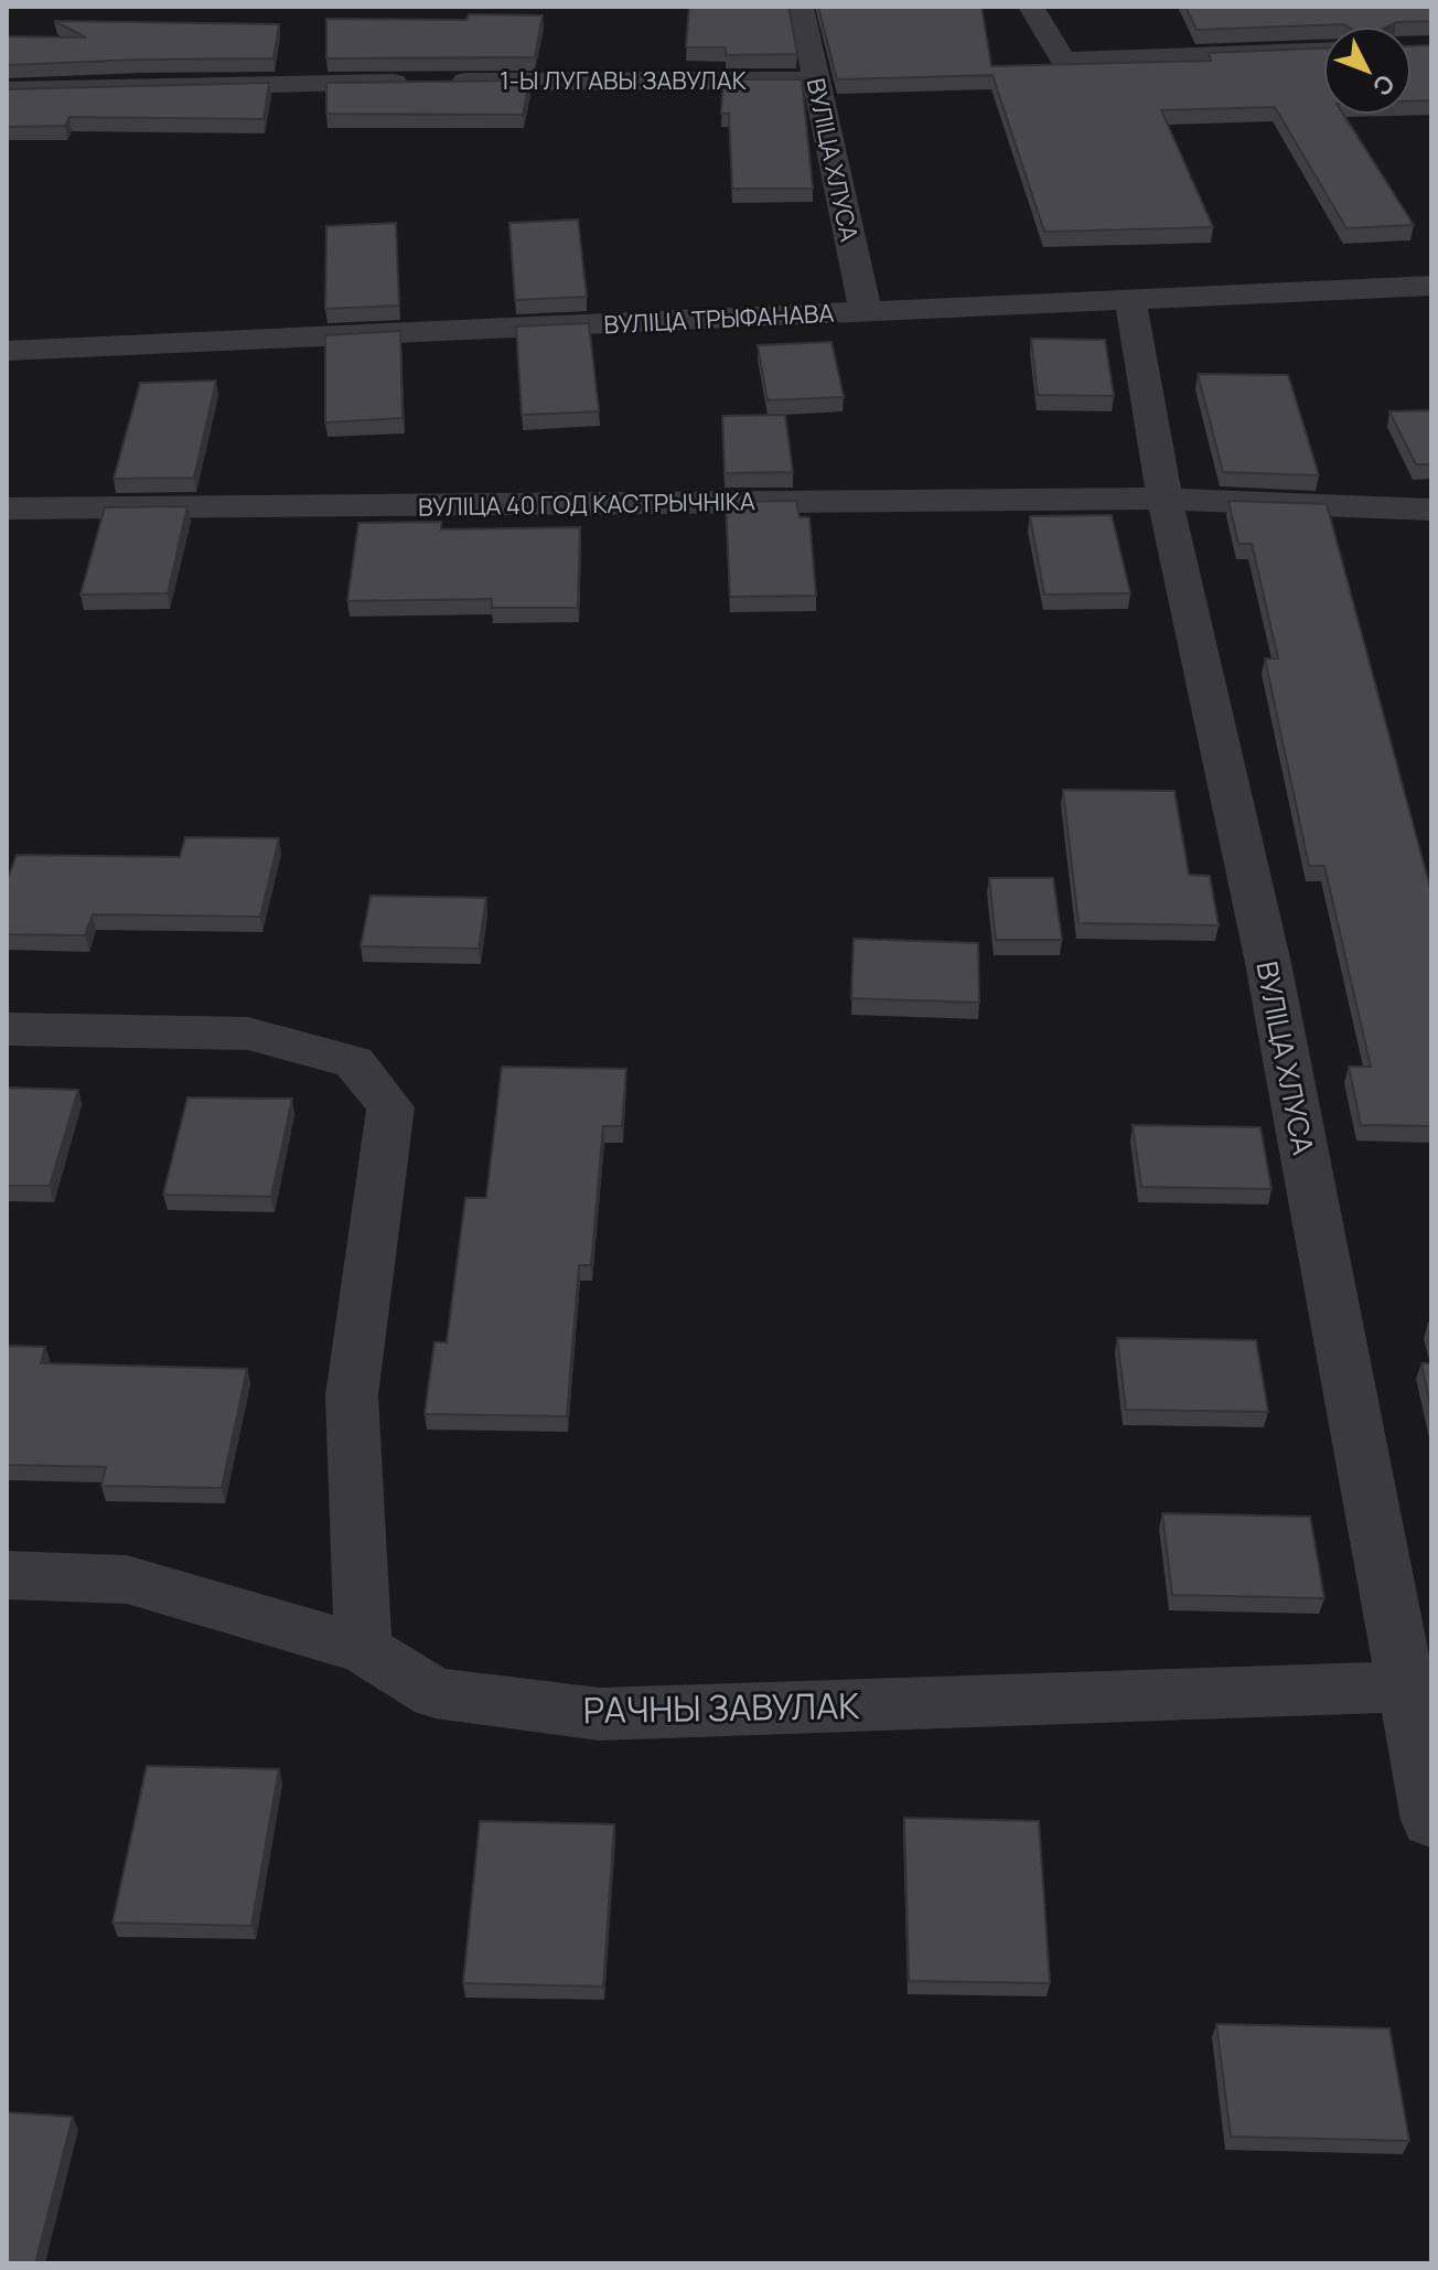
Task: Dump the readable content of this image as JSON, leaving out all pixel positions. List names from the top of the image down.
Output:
{
  "streets": {
    "street": [
      "1-Ы ЛУГАВЫ ЗАВУЛАК",
      "ВУЛІЦА ХЛУСА",
      "ВУЛІЦА ТРЫФАНАВА",
      "ВУЛІЦА 40 ГОД КАСТРЫЧНІКА",
      "РАЧНЫ ЗАВУЛАК"
    ]
  },
  "crossings": [
    ["1-Ы ЛУГАВЫ ЗАВУЛАК", "ВУЛІЦА ХЛУСА"],
    ["ВУЛІЦА ХЛУСА", "ВУЛІЦА ТРЫФАНАВА"],
    ["ВУЛІЦА ХЛУСА", "ВУЛІЦА 40 ГОД КАСТРЫЧНІКА"],
    ["ВУЛІЦА ХЛУСА", "РАЧНЫ ЗАВУЛАК"]
  ],
  "north": "bottom right"
}
